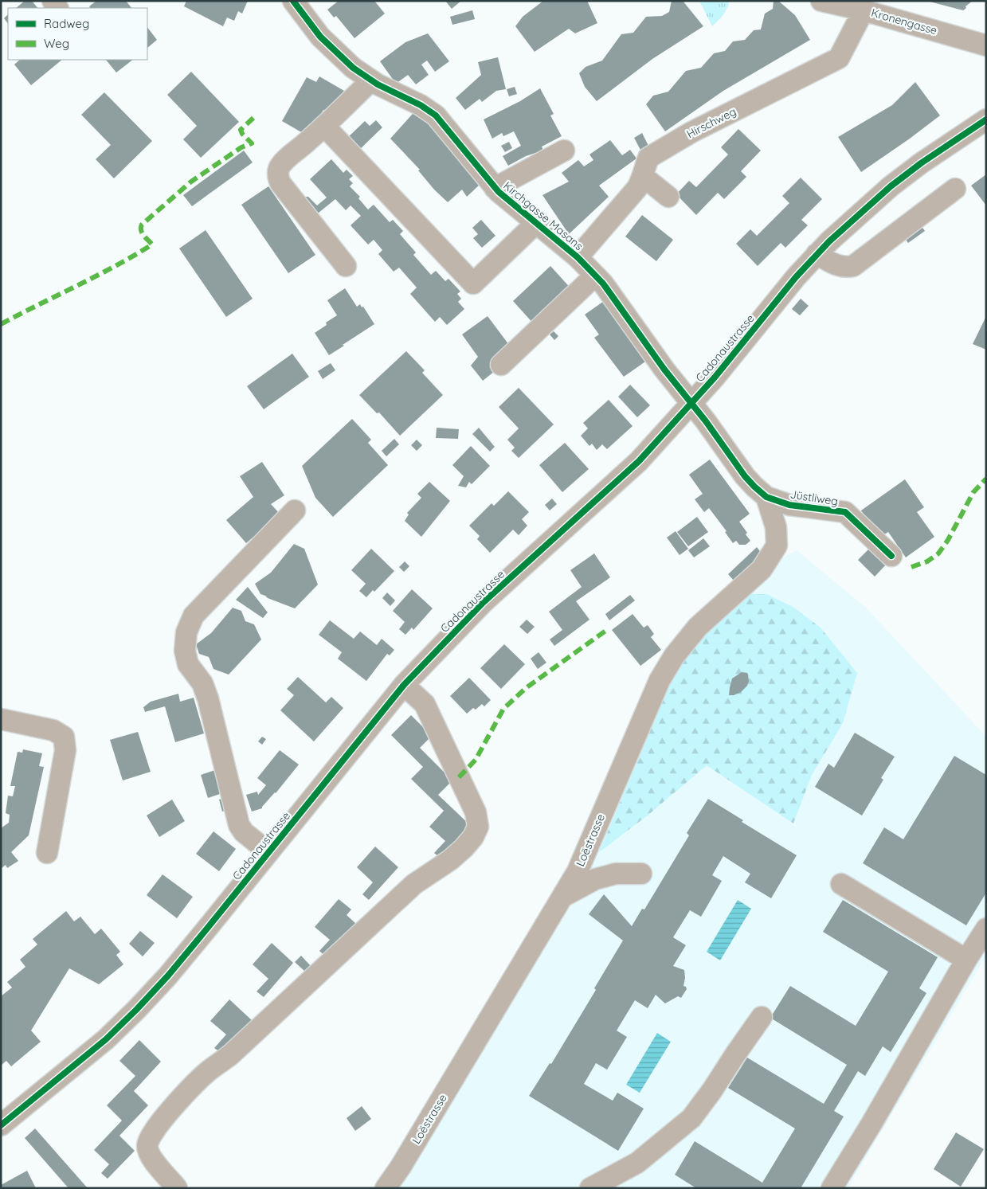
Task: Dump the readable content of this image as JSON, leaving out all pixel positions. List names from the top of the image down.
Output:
{
  "streets": {
    "street": [
      "Kronengasse",
      "Hirschweg",
      "Kirchgasse Masans",
      "Cadonaustrasse",
      "Jüstliweg",
      "Loëstrasse"
    ]
  },
  "crossings": [
    ["Kronengasse", "Hirschweg"],
    ["Hirschweg", "Kirchgasse Masans"],
    ["Kirchgasse Masans", "Cadonaustrasse"],
    ["Kirchgasse Masans", "Jüstliweg"],
    ["Cadonaustrasse", "Jüstliweg"],
    ["Jüstliweg", "Loëstrasse"]
  ],
  "legend": ["Radweg", "Weg"]
}
